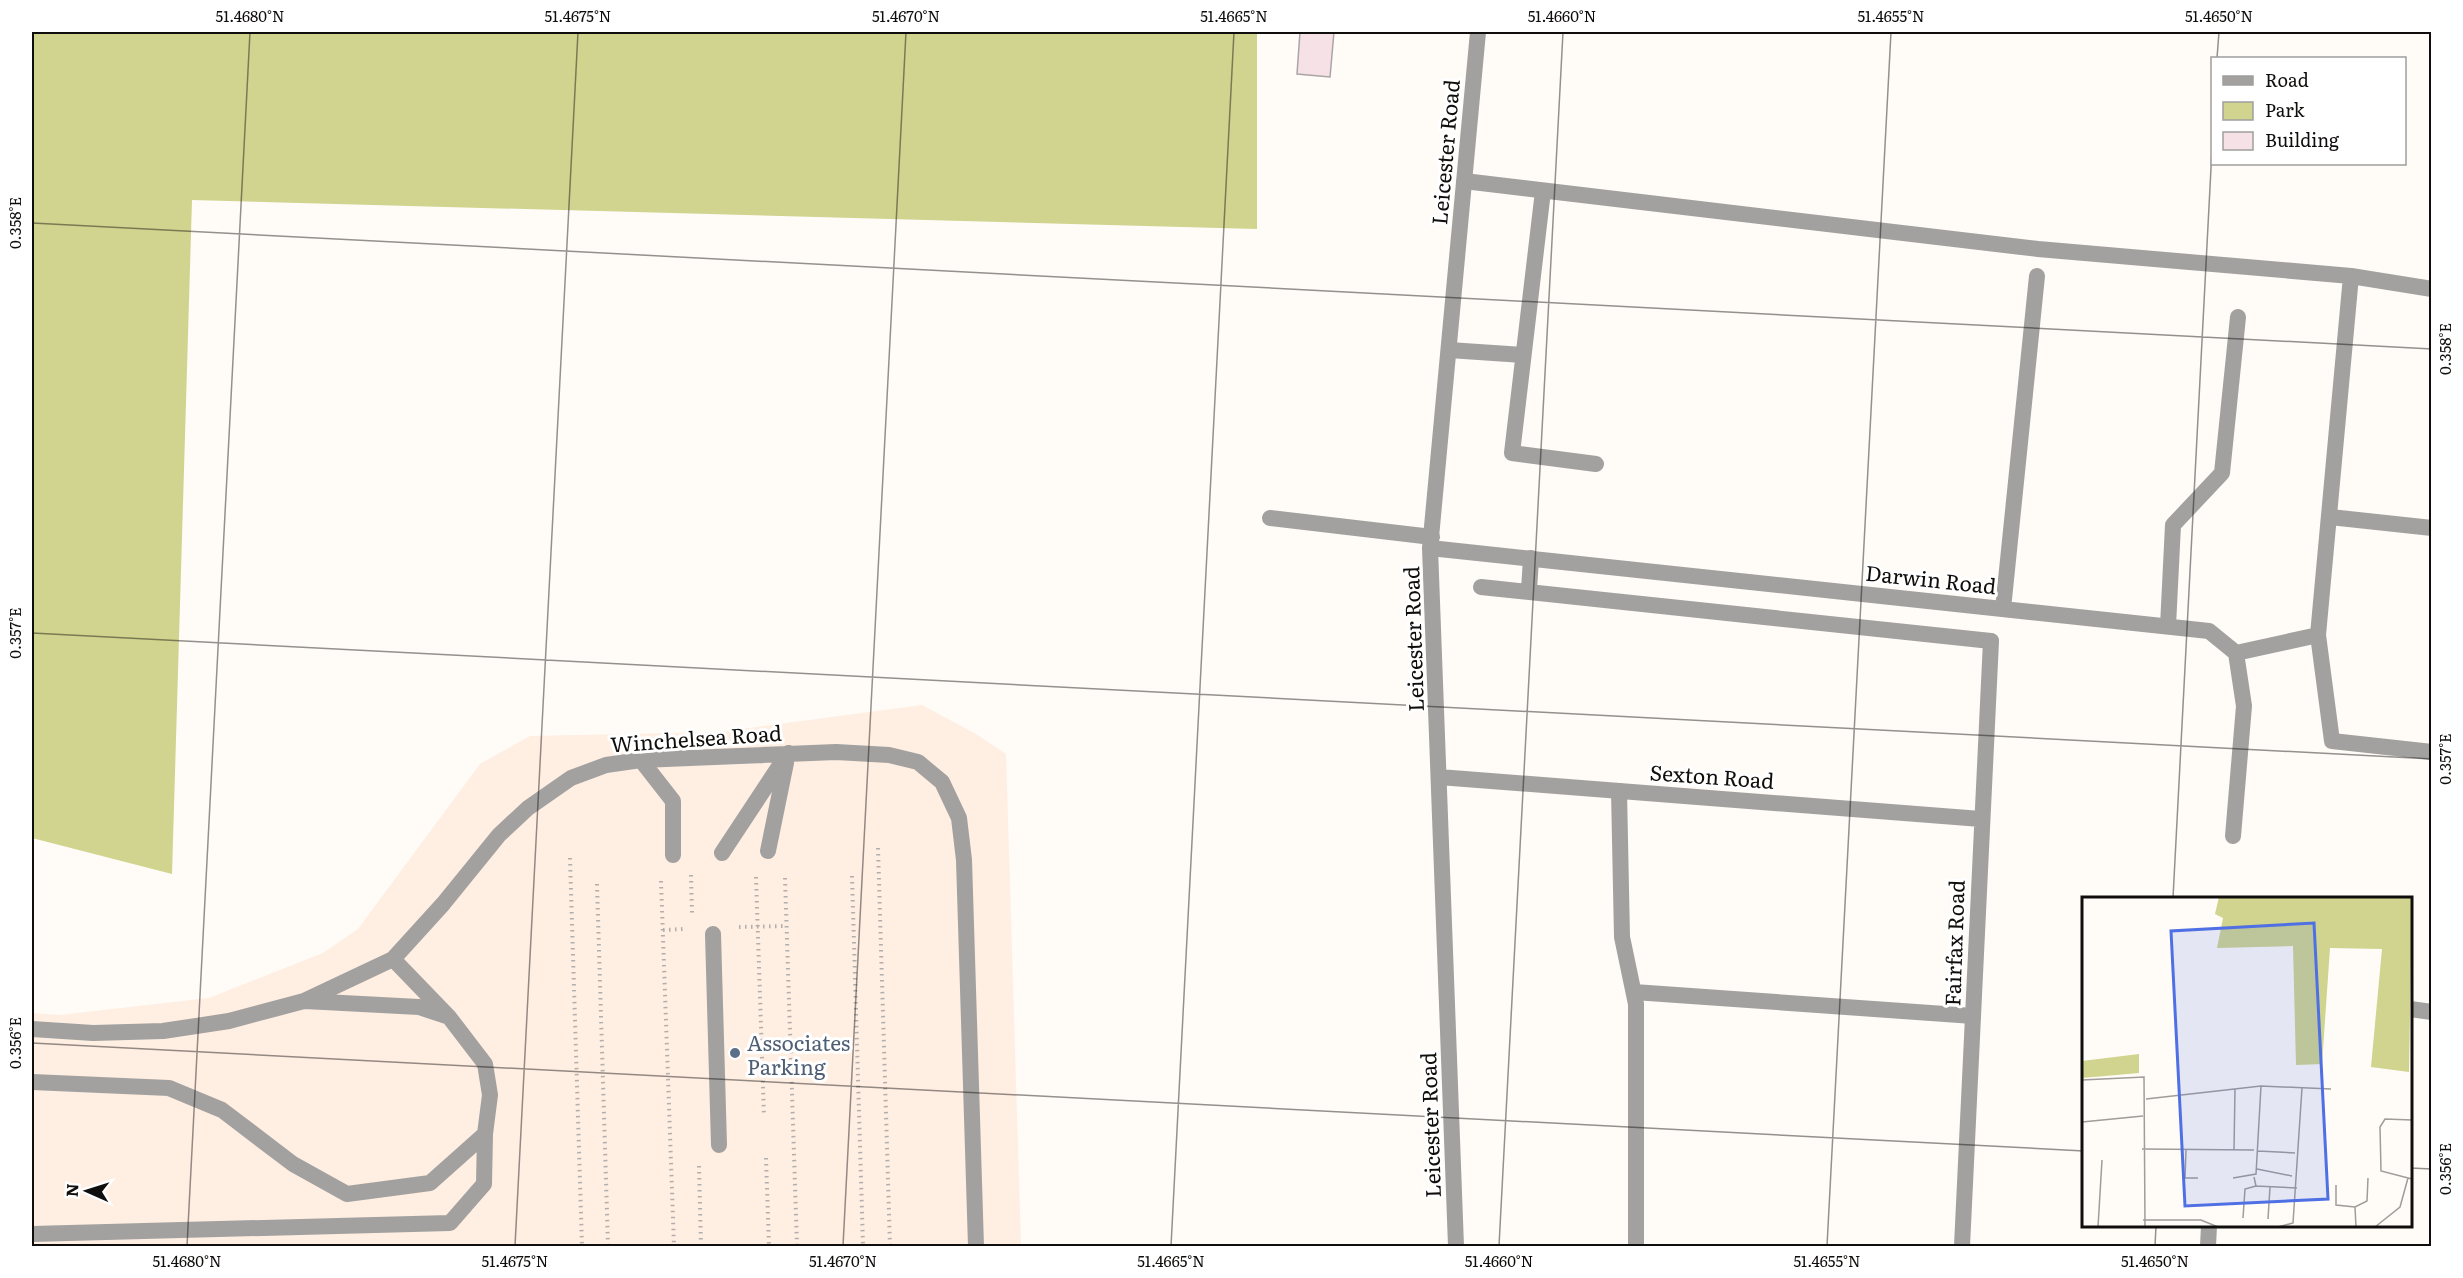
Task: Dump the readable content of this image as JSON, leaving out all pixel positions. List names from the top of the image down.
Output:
{
  "streets": {
    "street": [
      "Leicester Road",
      "Darwin Road",
      "Winchelsea Road",
      "Sexton Road",
      "Fairfax Road"
    ]
  },
  "crossings": [
    ["Leicester Road", "Darwin Road"],
    ["Leicester Road", "Sexton Road"],
    ["Sexton Road", "Fairfax Road"]
  ],
  "places": ["Associates Parking"],
  "legend": ["Road", "Park", "Building"],
  "north": "left",
  "coordinates": [
    "51.4680°N",
    "51.4675°N",
    "51.4670°N",
    "51.4665°N",
    "51.4660°N",
    "51.4655°N",
    "51.4650°N",
    "0.358°E",
    "0.357°E",
    "0.356°E"
  ]
}
